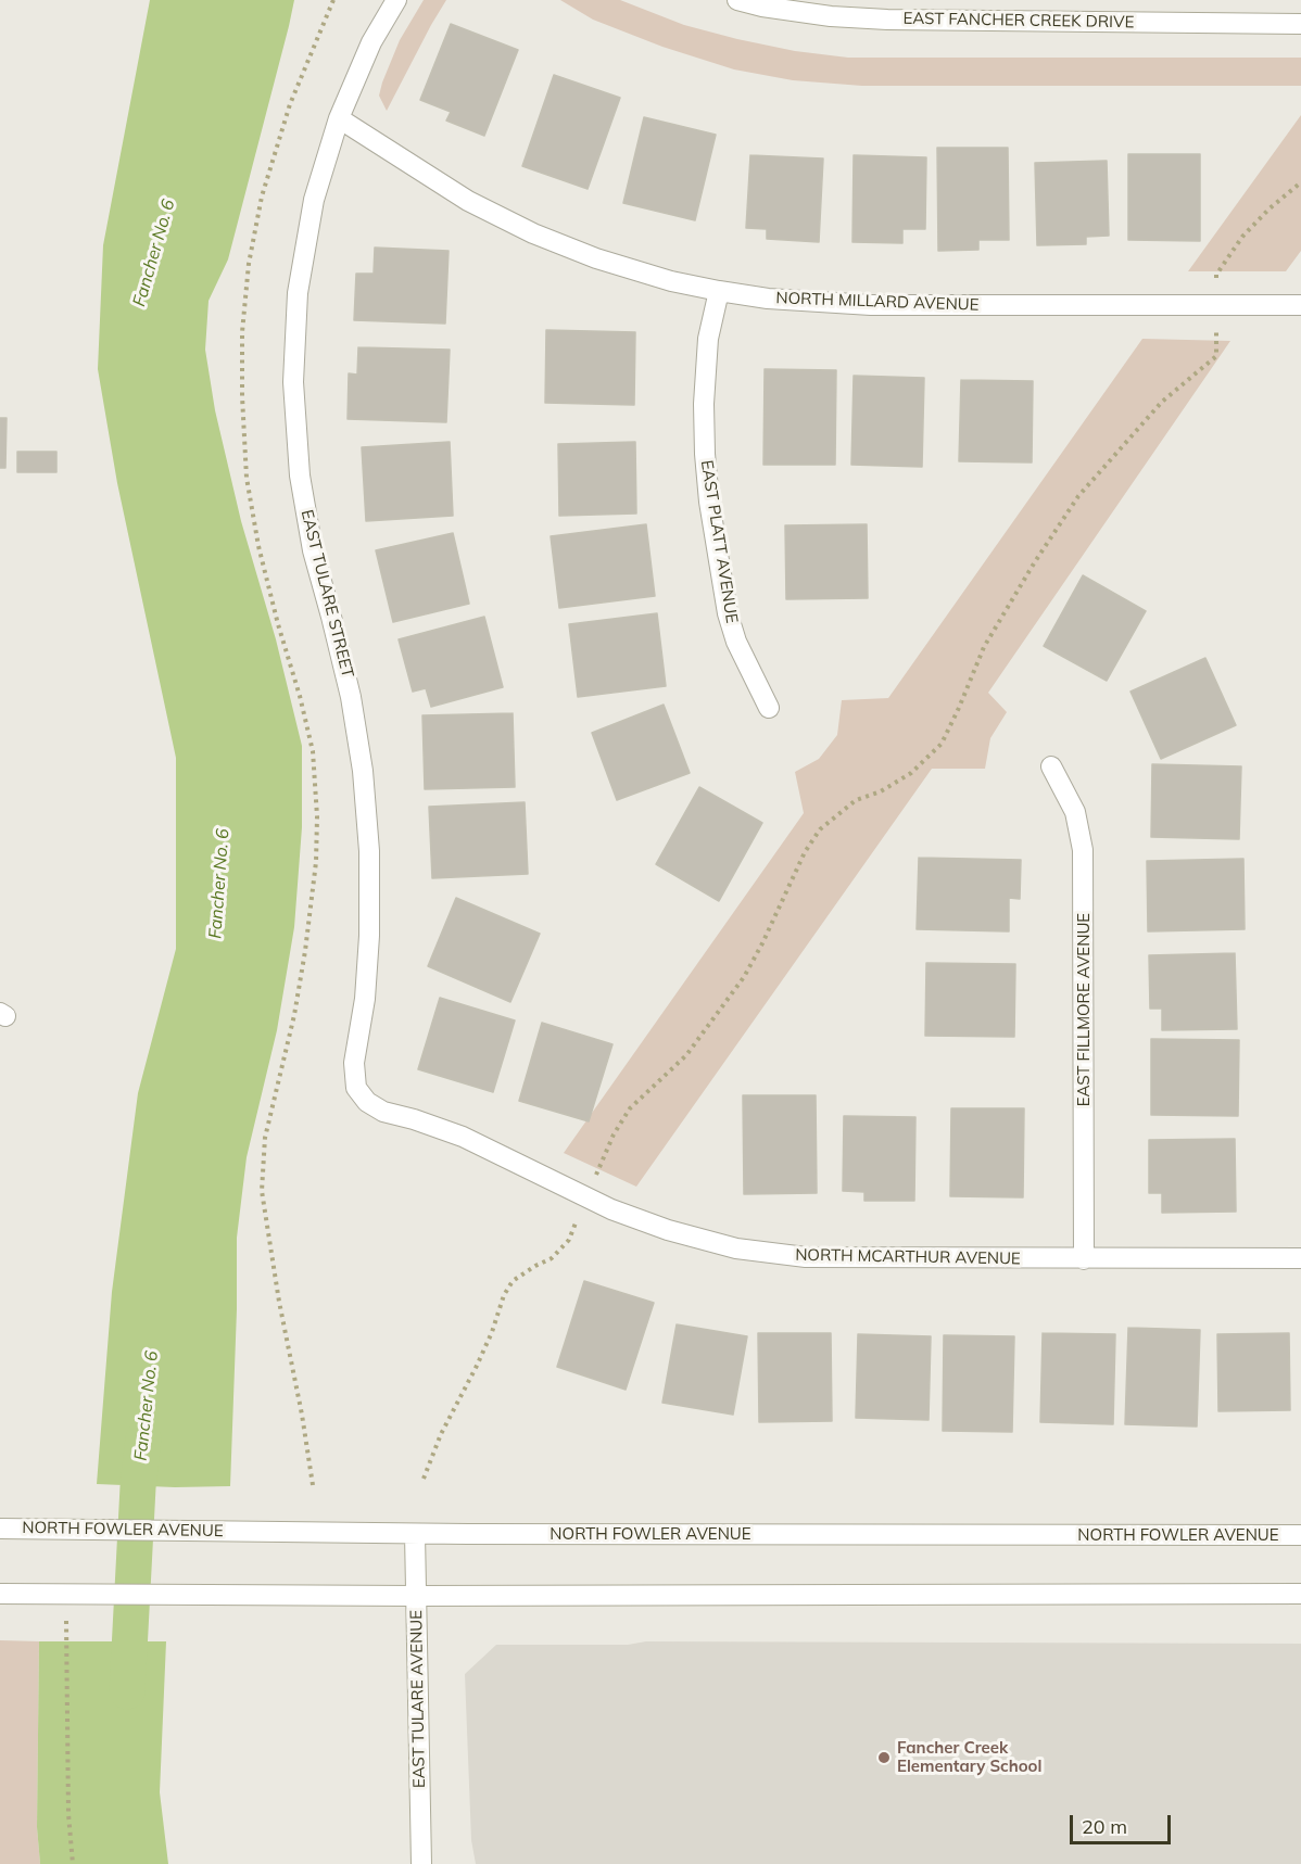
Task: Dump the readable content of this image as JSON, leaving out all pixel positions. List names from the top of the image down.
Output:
{
  "streets": {
    "street": [
      "EAST FANCHER CREEK DRIVE",
      "NORTH MILLARD AVENUE",
      "EAST PLATT AVENUE",
      "EAST TULARE STREET",
      "EAST FILLMORE AVENUE",
      "NORTH MCARTHUR AVENUE",
      "NORTH FOWLER AVENUE",
      "EAST TULARE AVENUE"
    ]
  },
  "crossings": [
    ["NORTH MILLARD AVENUE", "EAST PLATT AVENUE"],
    ["NORTH MILLARD AVENUE", "EAST TULARE STREET"],
    ["EAST TULARE STREET", "NORTH MCARTHUR AVENUE"],
    ["EAST FILLMORE AVENUE", "NORTH MCARTHUR AVENUE"],
    ["NORTH FOWLER AVENUE", "EAST TULARE AVENUE"]
  ],
  "water": ["Fancher No. 6"],
  "places": ["Fancher Creek Elementary School"],
  "scale_bar": "20 m"
}
